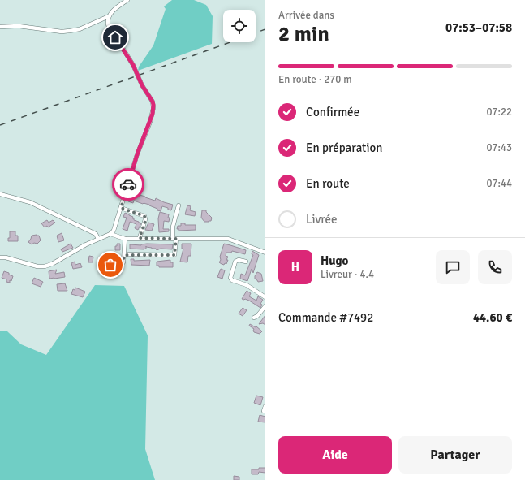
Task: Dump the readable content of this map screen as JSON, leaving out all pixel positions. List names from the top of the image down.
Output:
{
  "page": {
    "heading": ["2 min", "Arrivée dans", "07:53–07:58"],
    "panel": [
      "Hugo",
      "Livreur · 4.4",
      "Commande #7492",
      "44.60 €"
    ],
    "bar": "En route · 270 m",
    "list": [
      ["Confirmée", "07:22"],
      ["En préparation", "07:43"],
      ["En route", "07:44"],
      "Livrée"
    ],
    "round": "H",
    "buttons": ["Aide", "Partager"]
  }
}
